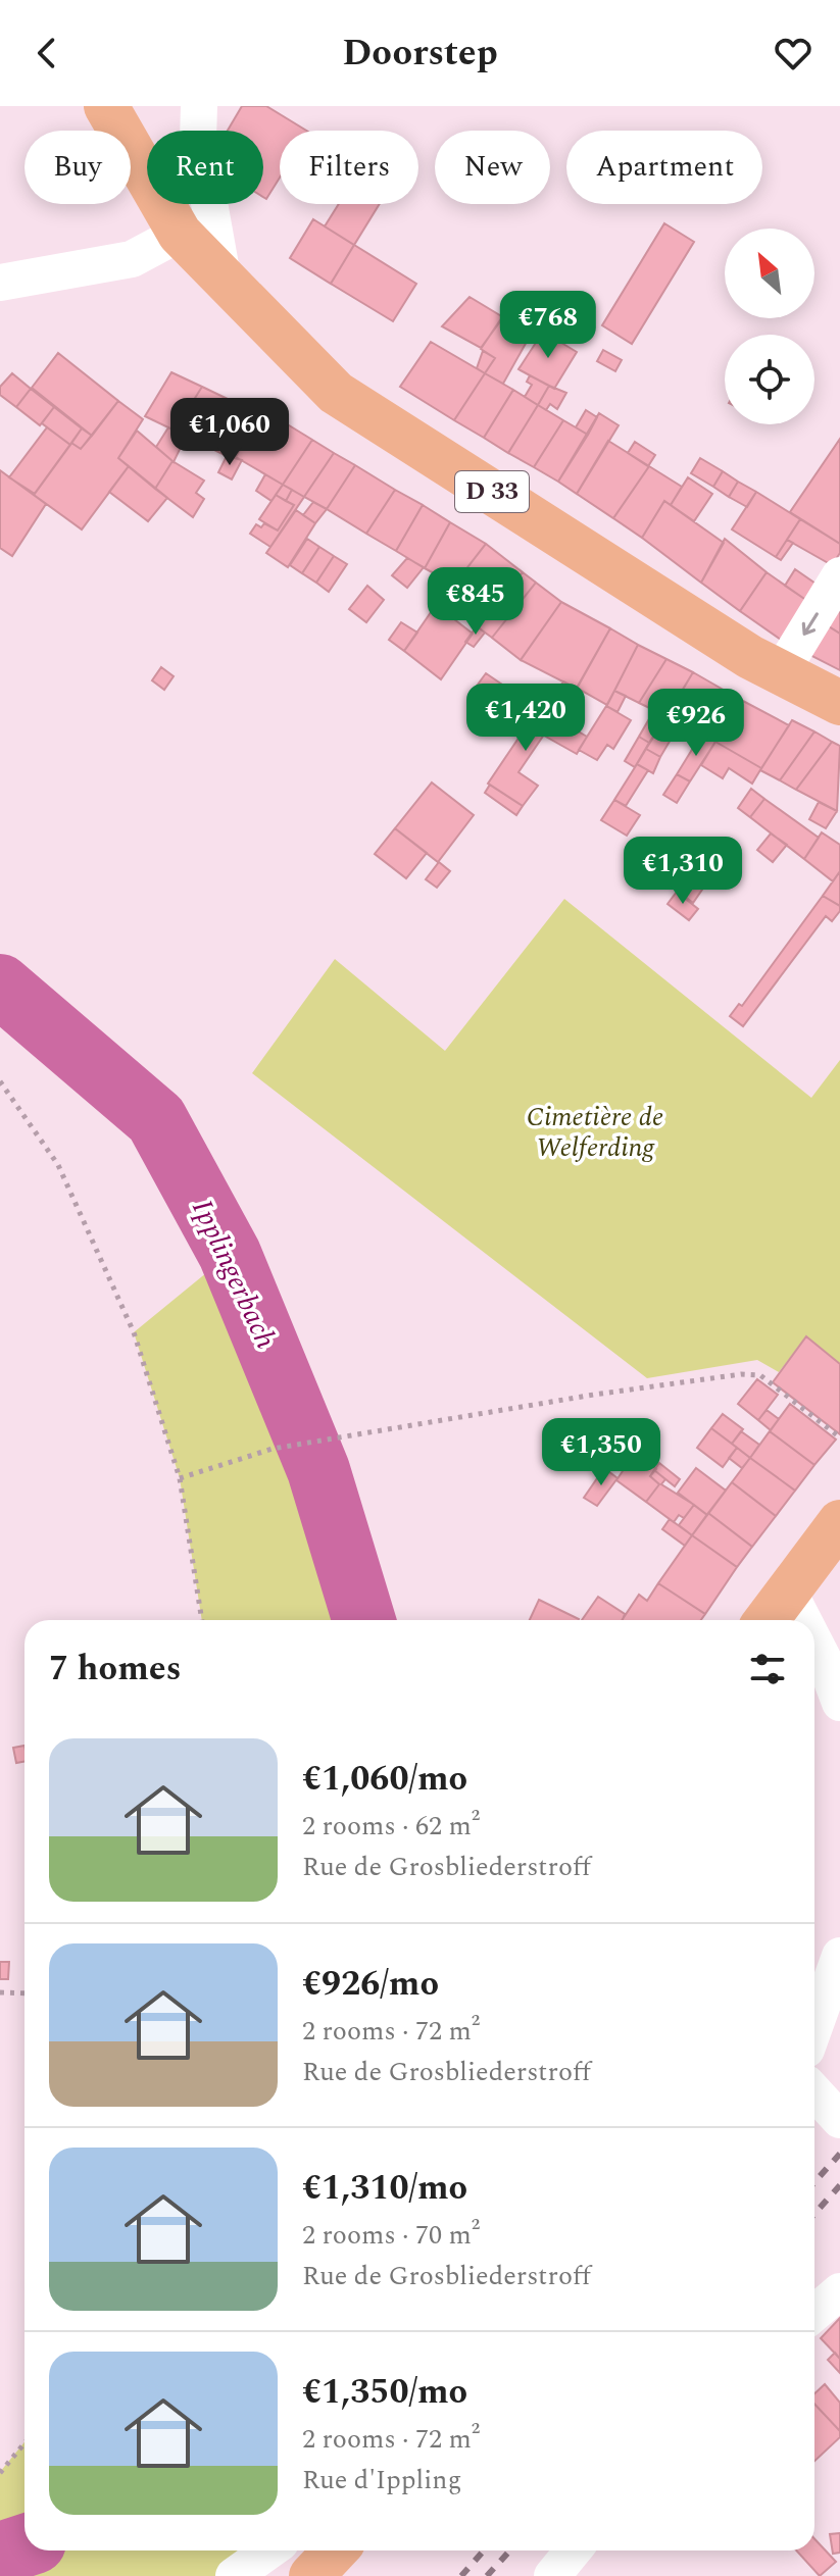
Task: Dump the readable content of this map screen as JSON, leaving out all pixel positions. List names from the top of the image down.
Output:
{
  "streets": {
    "main road": ["D 33"]
  },
  "water": ["Ipplingerbach"],
  "parks": ["Cimetière de Welferding"],
  "north": "top left",
  "page": {
    "header": "Doorstep",
    "chip": [
      "Buy",
      "Rent",
      "Filters",
      "New",
      "Apartment"
    ],
    "price": [
      "€768",
      "€1,060",
      "€845",
      "€1,420",
      "€926",
      "€1,310",
      "€1,350"
    ],
    "heading": "7 homes",
    "list": [
      {
        "name": "€1,060/mo",
        "note": "2 rooms · 62 m² · Rue de Grosbliederstroff"
      },
      {
        "name": "€926/mo",
        "note": "2 rooms · 72 m² · Rue de Grosbliederstroff"
      },
      {
        "name": "€1,310/mo",
        "note": "2 rooms · 70 m² · Rue de Grosbliederstroff"
      },
      {
        "name": "€1,350/mo",
        "note": "2 rooms · 72 m² · Rue d'Ippling"
      }
    ]
  }
}
